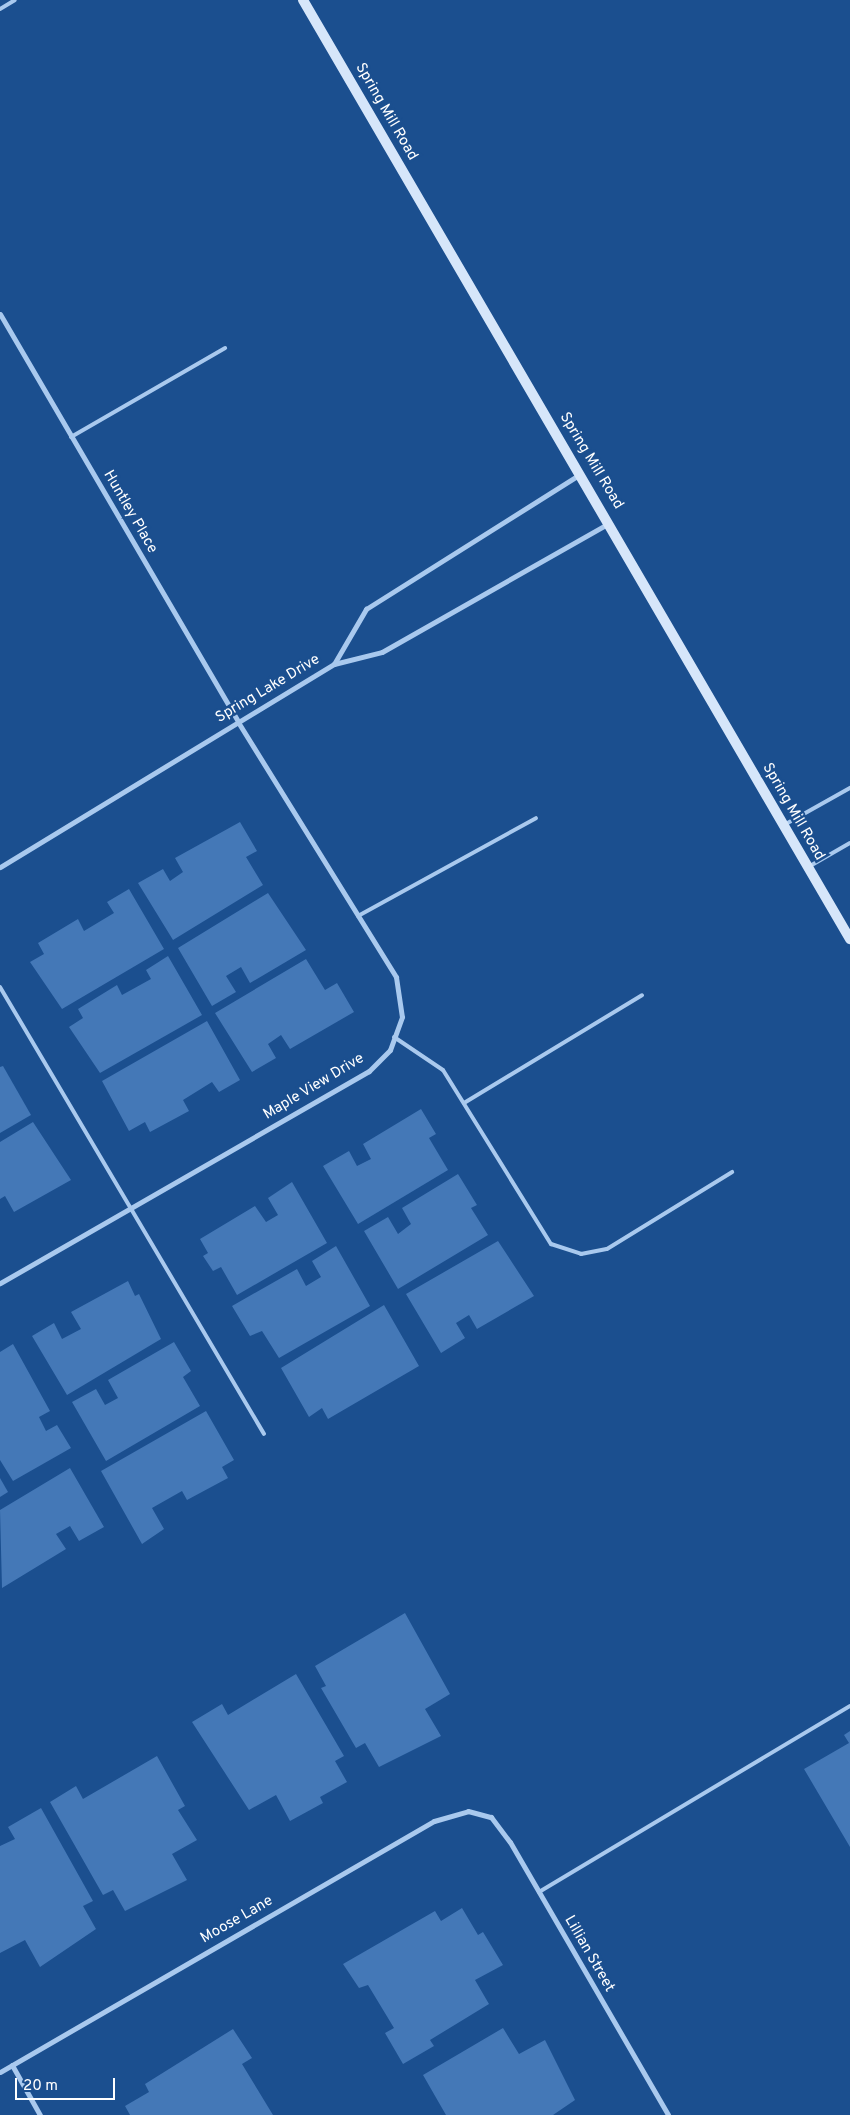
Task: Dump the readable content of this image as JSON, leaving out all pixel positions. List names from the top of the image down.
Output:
{
  "streets": {
    "street": [
      "Spring Mill Road",
      "Huntley Place",
      "Spring Lake Drive",
      "Maple View Drive",
      "Moose Lane",
      "Lillian Street"
    ]
  },
  "crossings": [
    ["Spring Mill Road", "Spring Lake Drive"],
    ["Huntley Place", "Spring Lake Drive"],
    ["Huntley Place", "Maple View Drive"],
    ["Spring Lake Drive", "Maple View Drive"],
    ["Moose Lane", "Lillian Street"]
  ],
  "scale_bar": "20 m"
}
